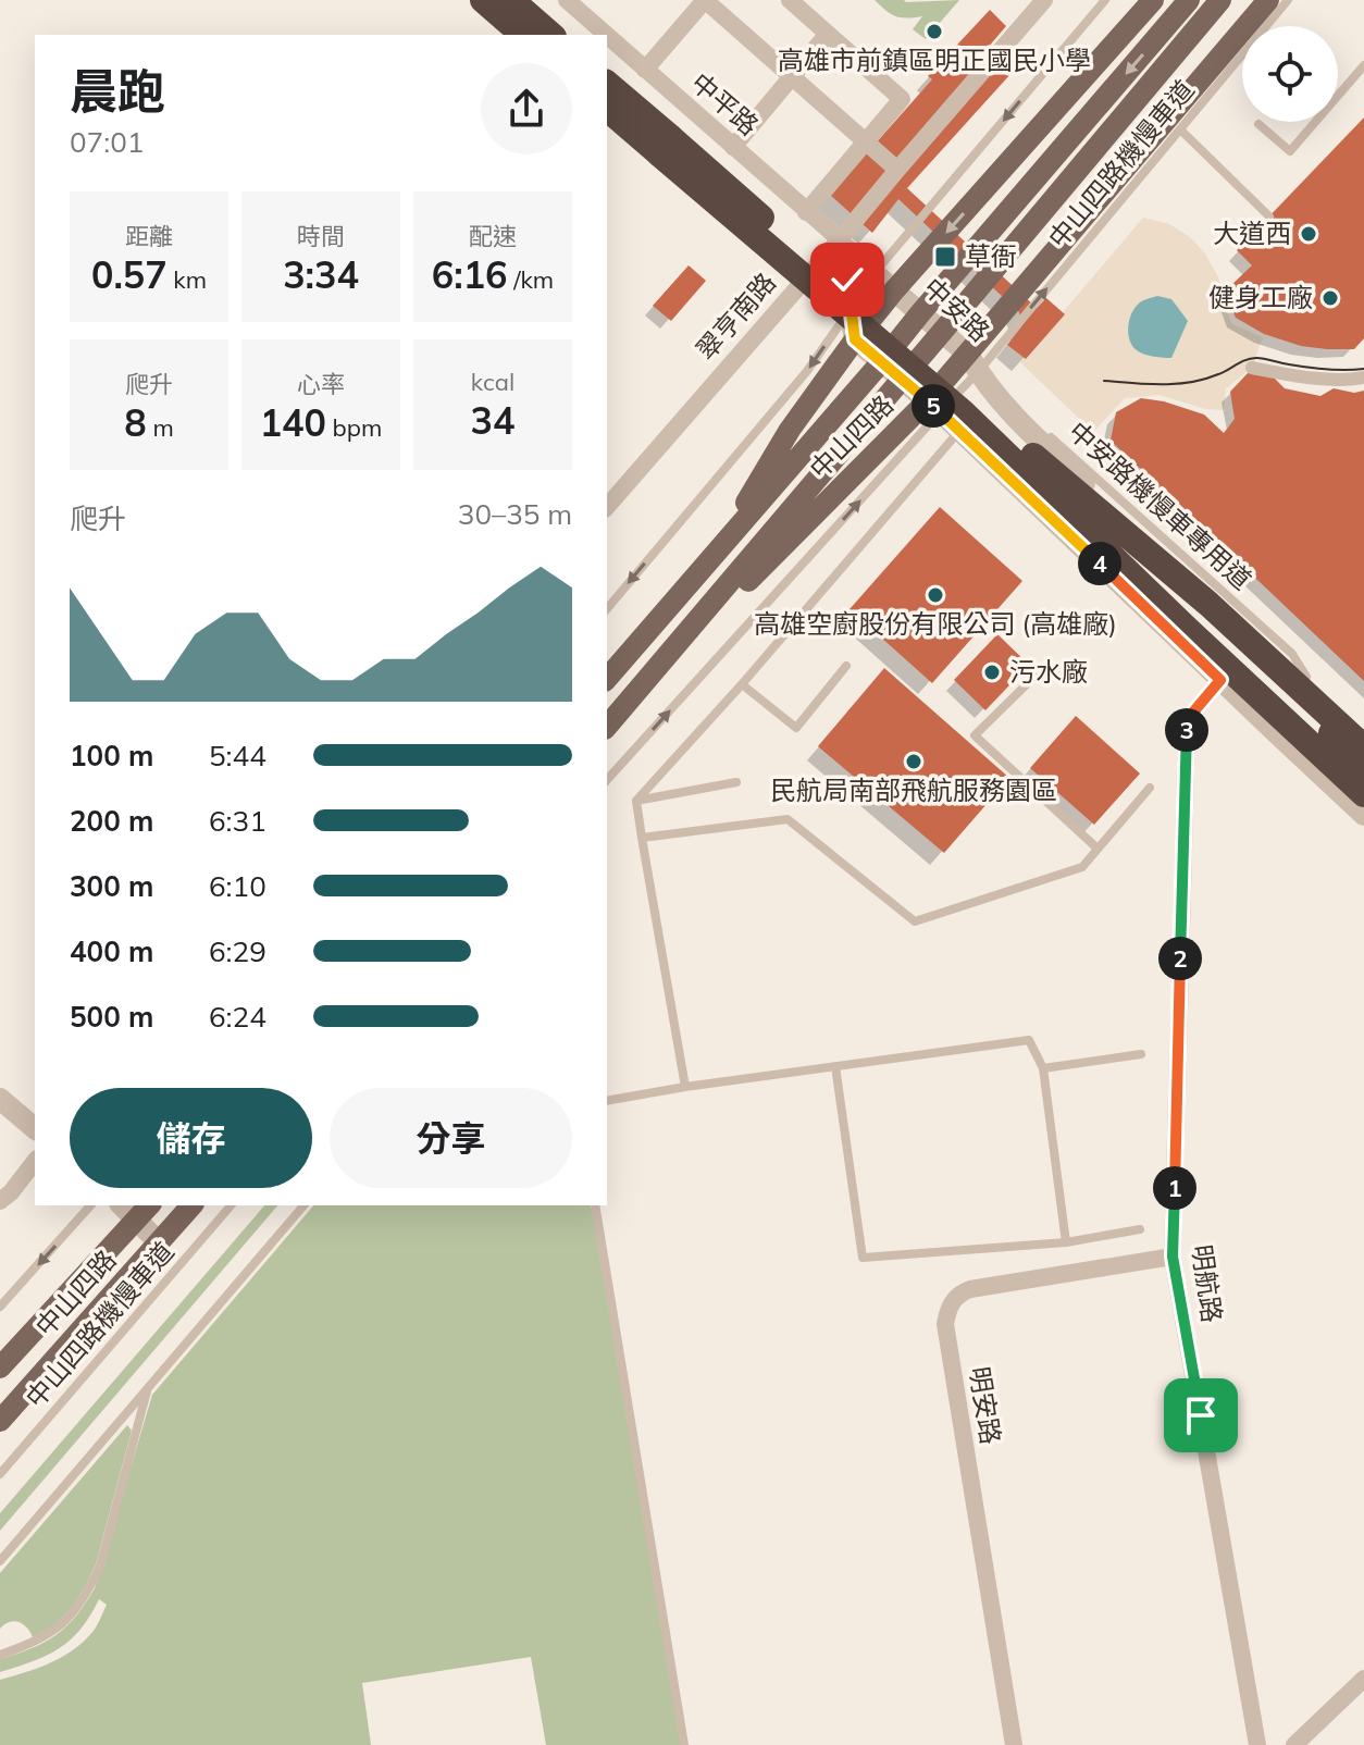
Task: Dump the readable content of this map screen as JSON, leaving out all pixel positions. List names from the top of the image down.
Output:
{
  "streets": {
    "main road": ["中山四路"],
    "street": [
      "中平路",
      "中安路",
      "翠亨南路",
      "明航路",
      "明安路"
    ],
    "lane": ["中山四路機慢車道", "中安路機慢車專用道"]
  },
  "crossings": [
    ["中平路", "中安路"],
    ["中平路", "翠亨南路"],
    ["中山四路機慢車道", "中安路"],
    ["中山四路機慢車道", "中山四路"],
    ["中山四路機慢車道", "中安路機慢車專用道"],
    ["中安路", "翠亨南路"],
    ["中安路", "中山四路"],
    ["中安路", "中安路機慢車專用道"],
    ["中山四路", "中安路機慢車專用道"],
    ["明航路", "明安路"]
  ],
  "one_way": ["中山四路機慢車道"],
  "places": {
    "other": [
      "高雄市前鎮區明正國民小學",
      "大道西",
      "健身工廠",
      "高雄空廚股份有限公司 (高雄廠)",
      "污水廠",
      "民航局南部飛航服務園區"
    ],
    "transit": ["草衙"]
  },
  "page": {
    "heading": ["晨跑", "07:01"],
    "stats": [
      ["距離", "0.57 km"],
      ["時間", "3:34"],
      ["配速", "6:16 /km"],
      ["爬升", "8 m"],
      ["心率", "140 bpm"],
      ["kcal", "34"]
    ],
    "pins": [
      "5",
      "4",
      "3",
      "2",
      "1"
    ],
    "chart": ["爬升", "30–35 m"],
    "list": [
      {
        "name": "100 m",
        "note": "5:44"
      },
      {
        "name": "200 m",
        "note": "6:31"
      },
      {
        "name": "300 m",
        "note": "6:10"
      },
      {
        "name": "400 m",
        "note": "6:29"
      },
      {
        "name": "500 m",
        "note": "6:24"
      }
    ],
    "buttons": ["儲存", "分享"]
  }
}
